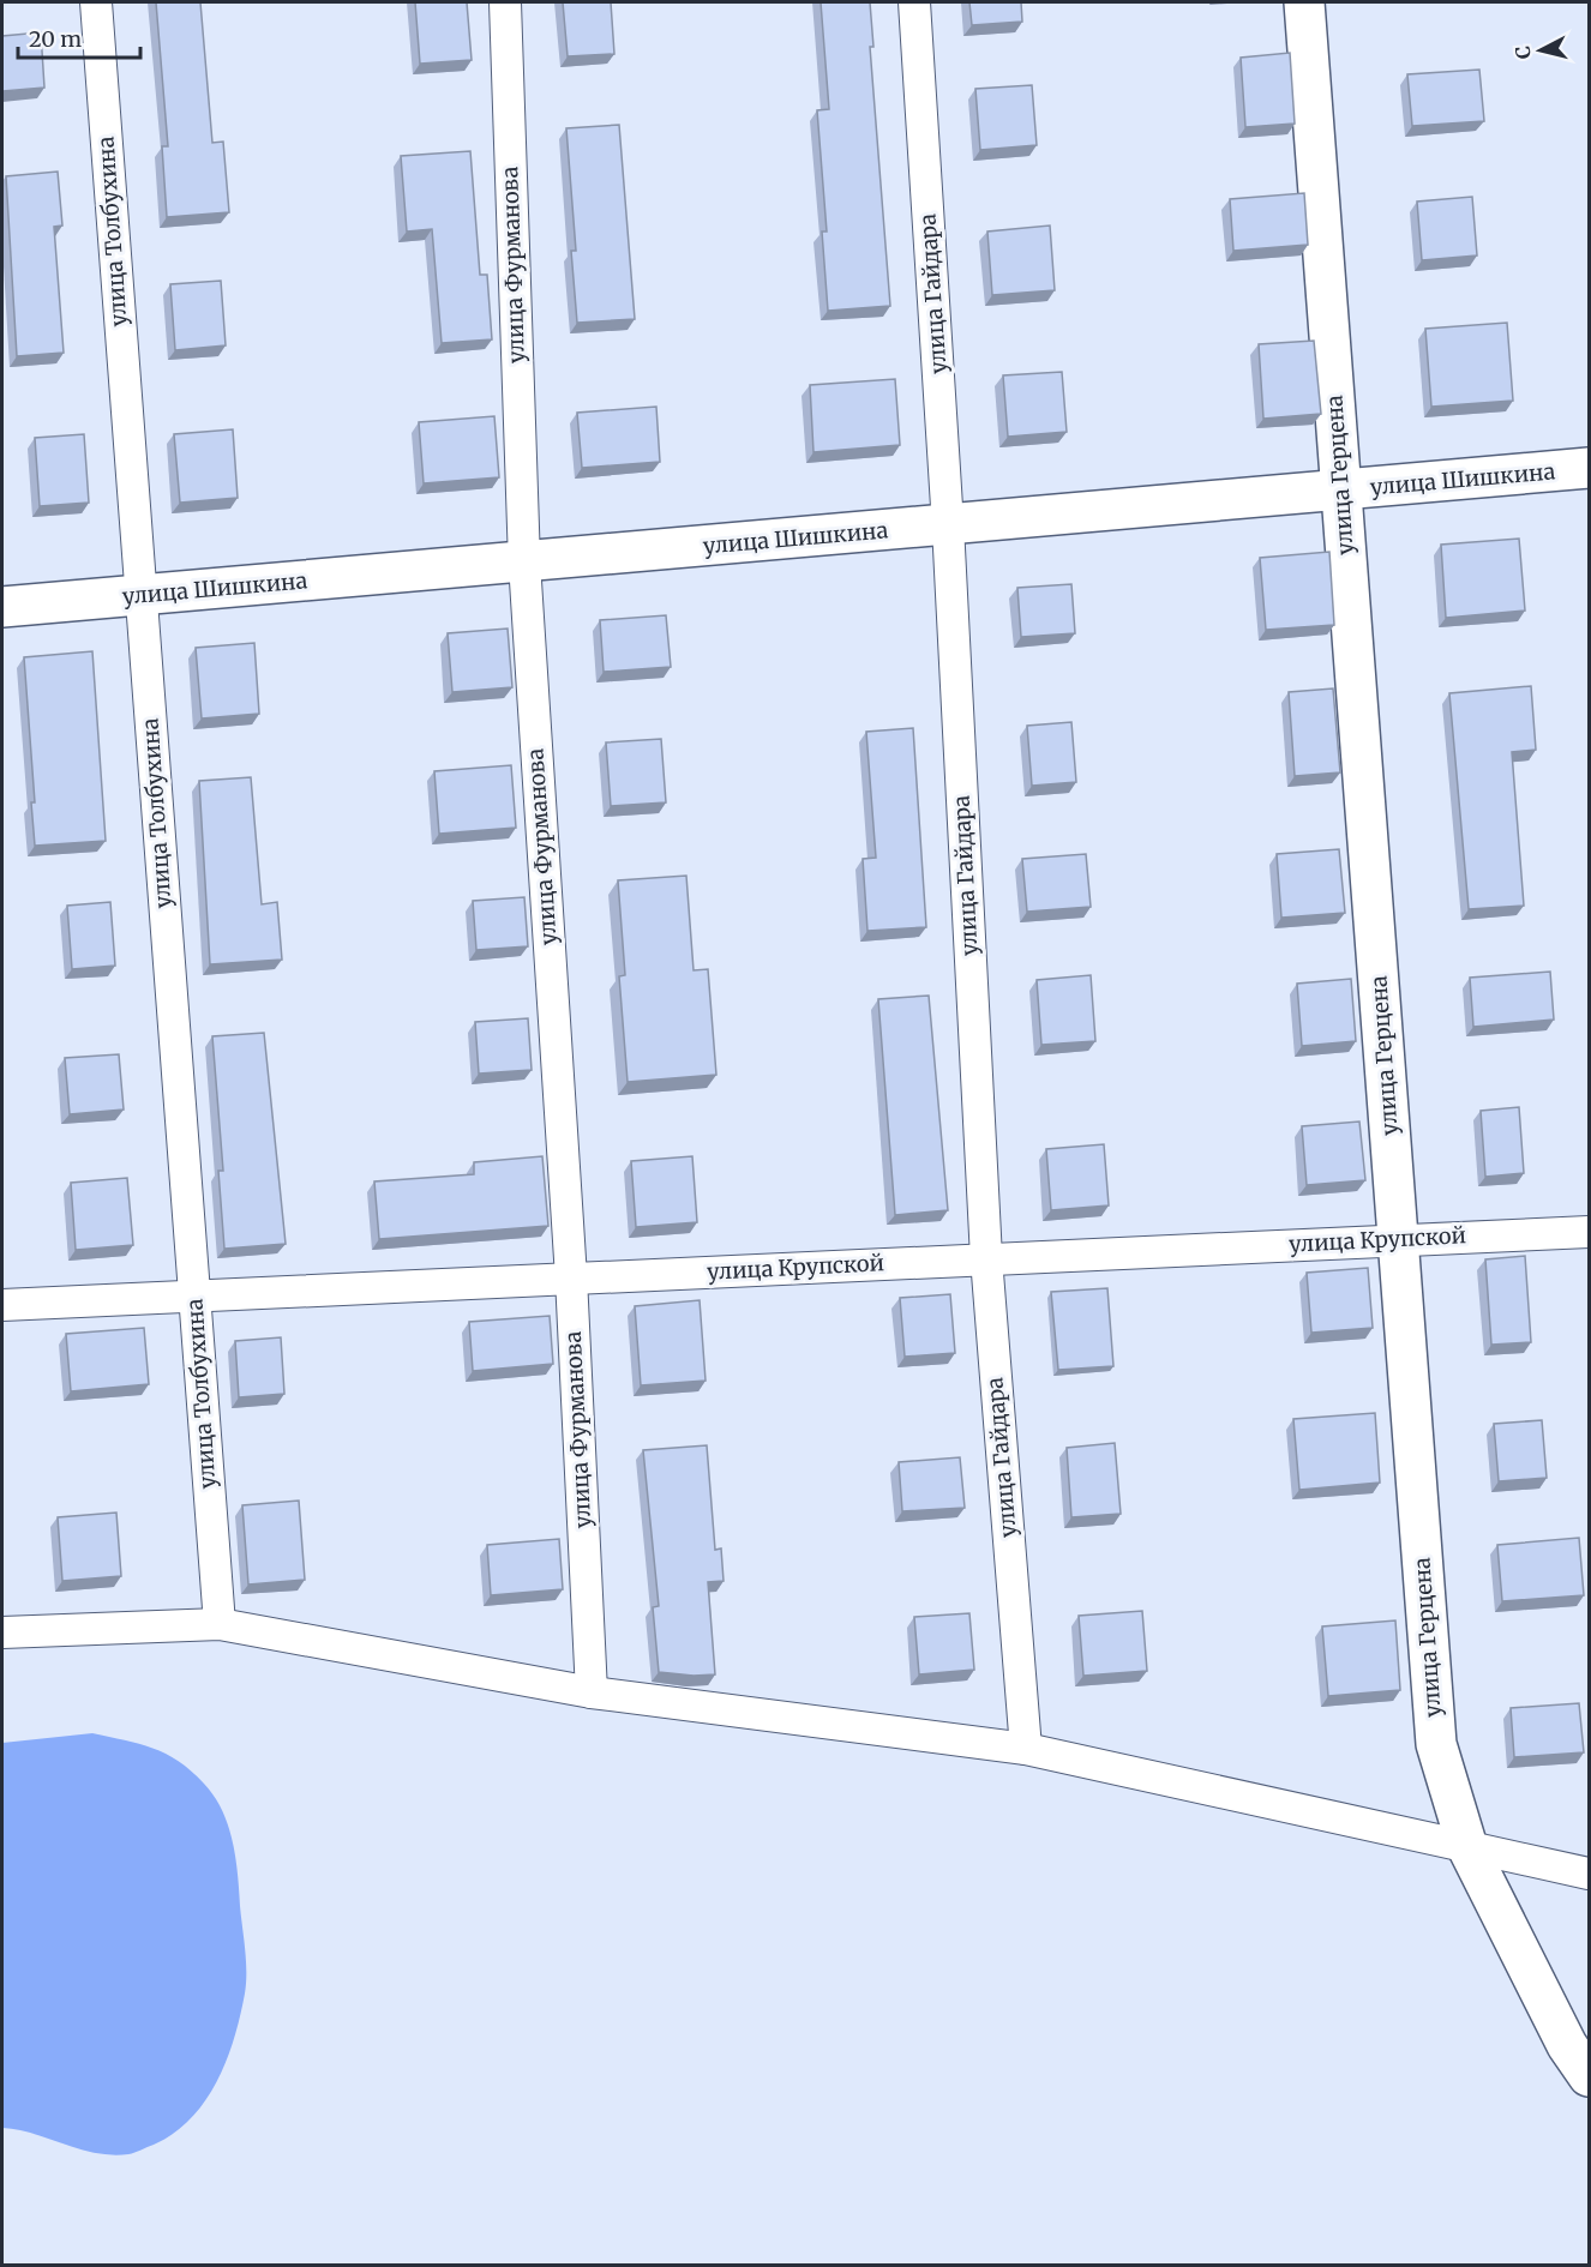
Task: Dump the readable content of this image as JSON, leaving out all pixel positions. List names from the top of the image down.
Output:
{
  "streets": {
    "street": [
      "улица Толбухина",
      "улица Фурманова",
      "улица Гайдара",
      "улица Герцена",
      "улица Шишкина",
      "улица Крупской"
    ]
  },
  "crossings": [
    ["улица Толбухина", "улица Шишкина"],
    ["улица Толбухина", "улица Крупской"],
    ["улица Фурманова", "улица Шишкина"],
    ["улица Фурманова", "улица Крупской"],
    ["улица Гайдара", "улица Шишкина"],
    ["улица Гайдара", "улица Крупской"],
    ["улица Герцена", "улица Шишкина"],
    ["улица Герцена", "улица Крупской"]
  ],
  "scale_bar": "20 m",
  "north": "left"
}
